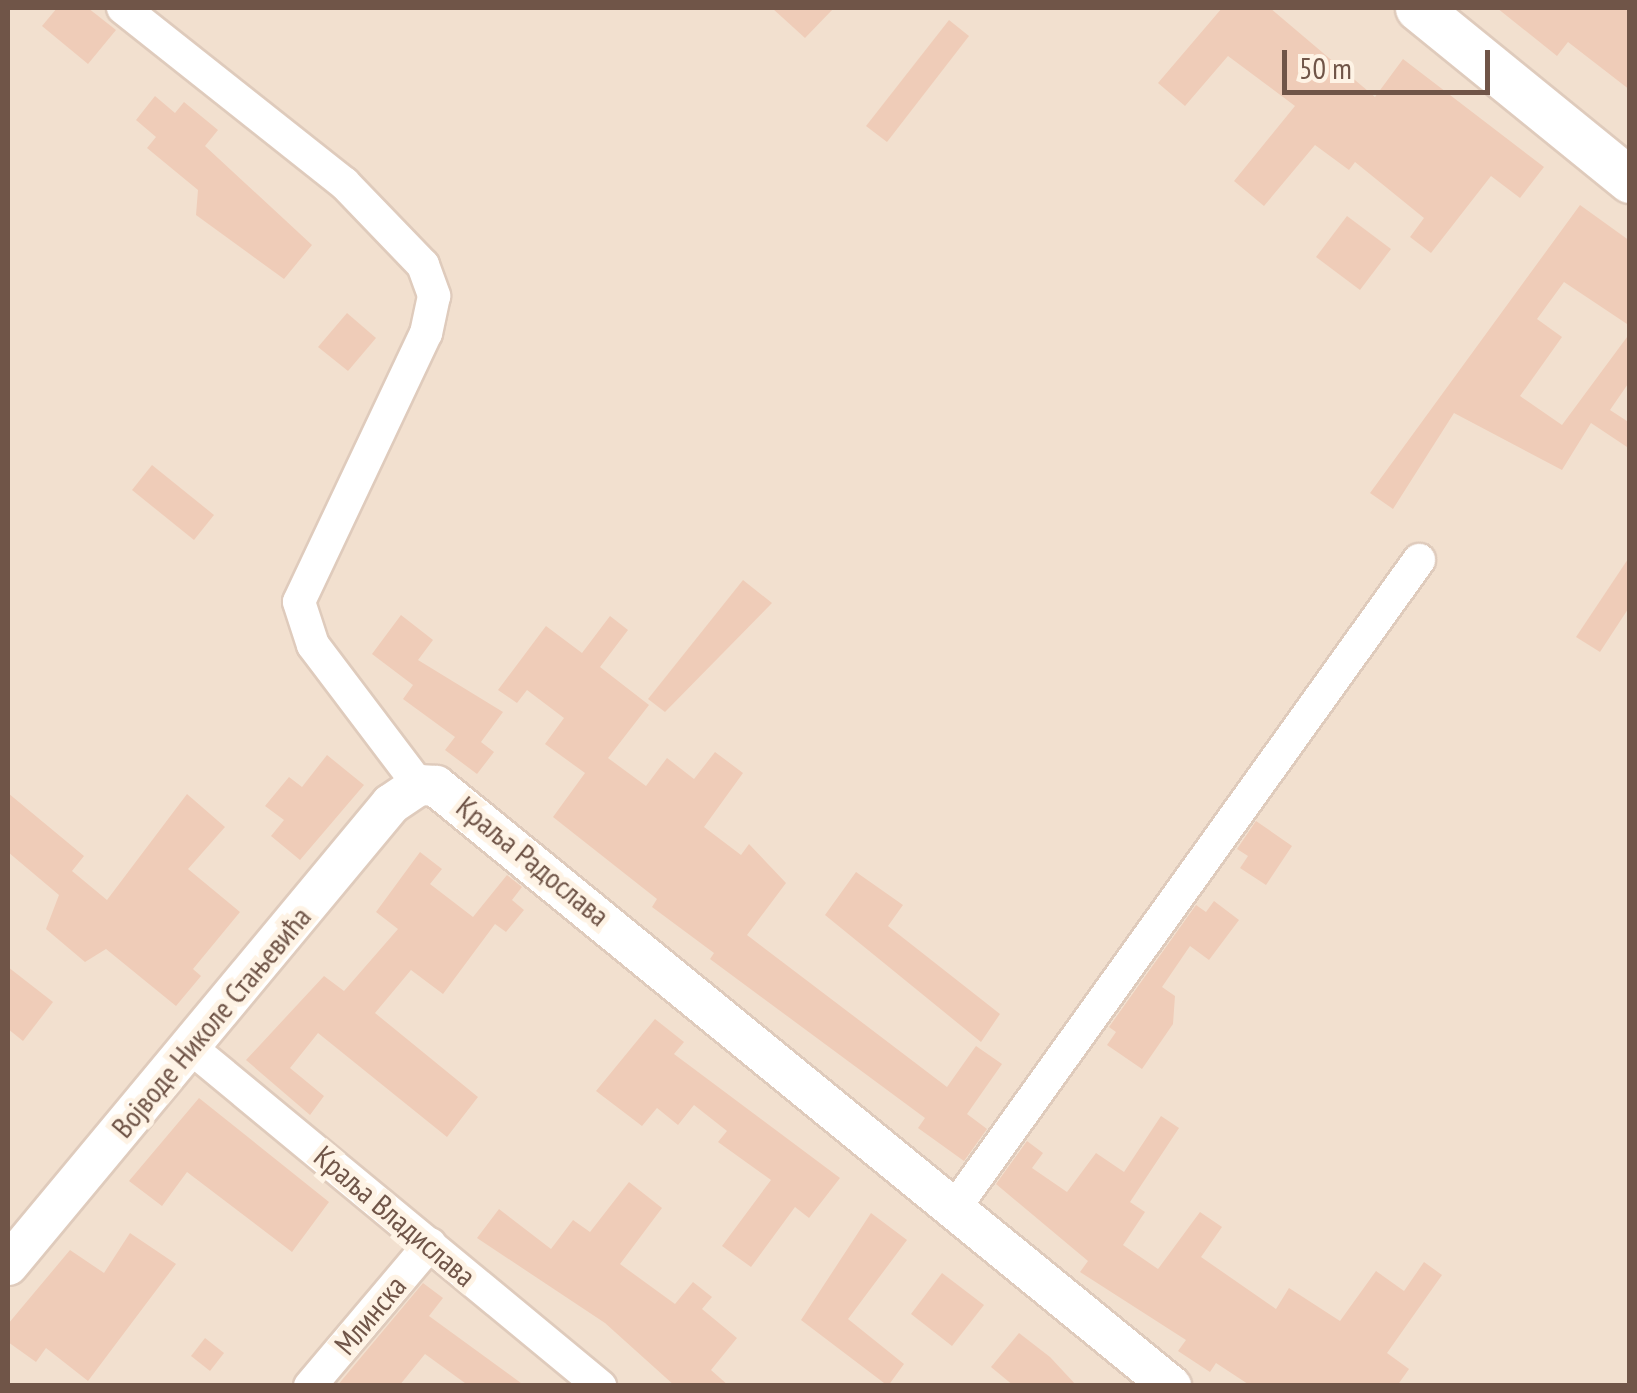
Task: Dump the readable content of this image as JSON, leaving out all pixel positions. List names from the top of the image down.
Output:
{
  "streets": {
    "street": [
      "Краља Радослава",
      "Војводе Николе Стањевића",
      "Краља Владислава",
      "Млинска"
    ]
  },
  "crossings": [
    ["Краља Радослава", "Војводе Николе Стањевића"],
    ["Војводе Николе Стањевића", "Краља Владислава"],
    ["Краља Владислава", "Млинска"]
  ],
  "scale_bar": "50 m"
}
